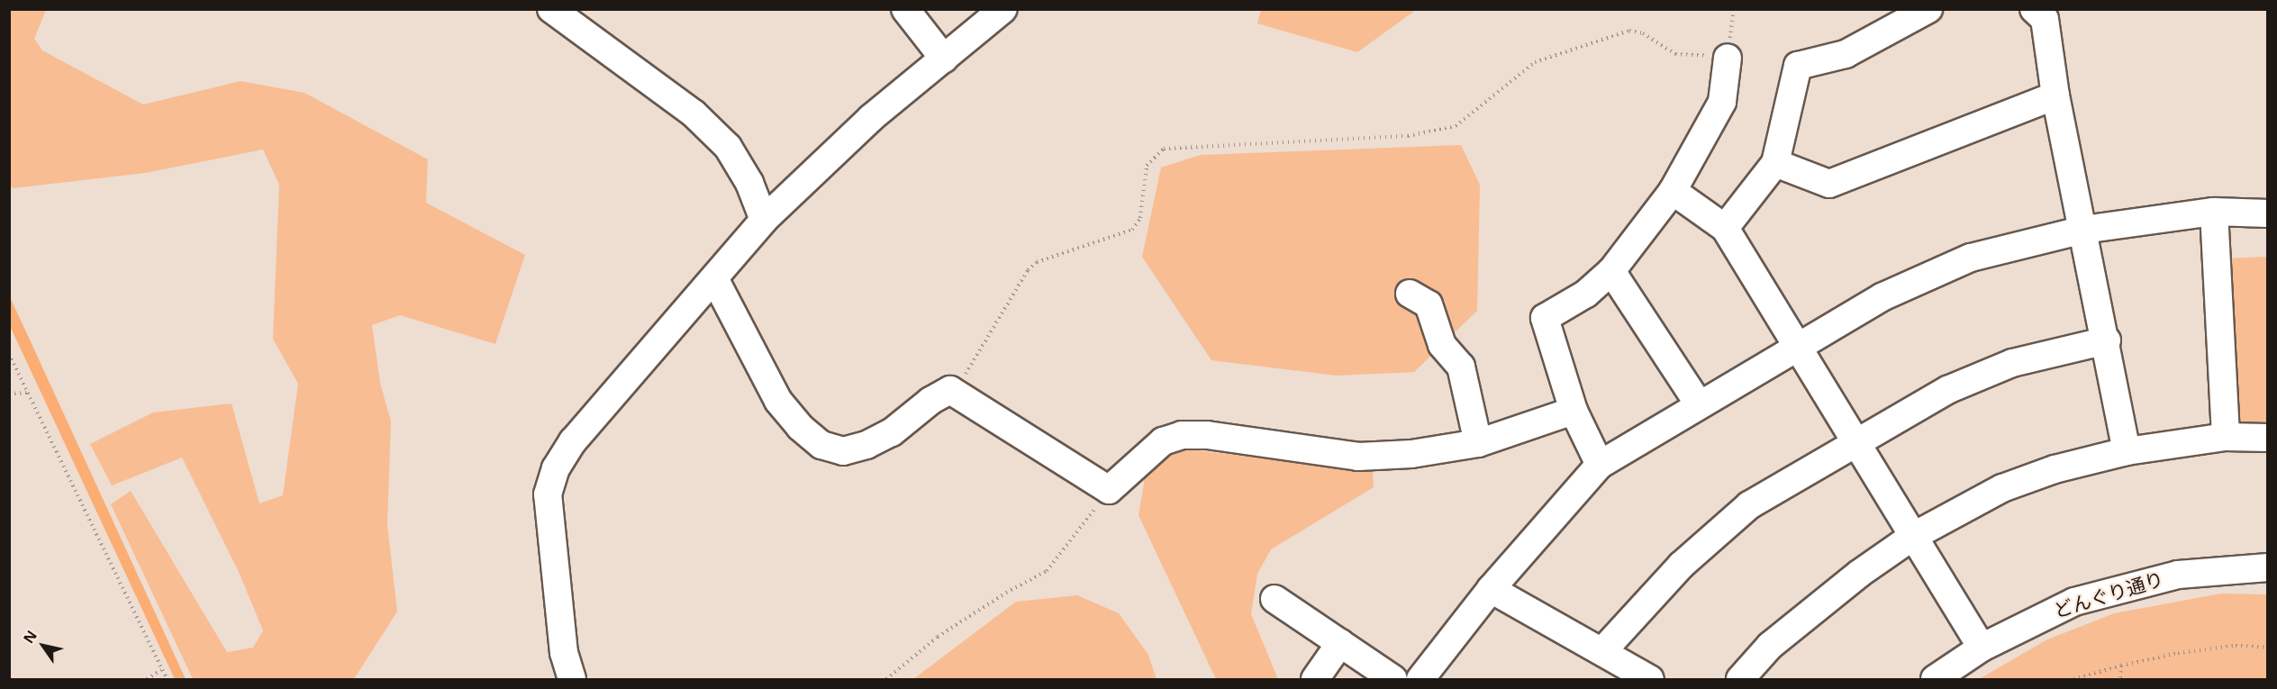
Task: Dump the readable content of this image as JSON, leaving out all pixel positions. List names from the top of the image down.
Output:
{
  "streets": {
    "street": ["どんぐり通り"]
  },
  "north": "top left"
}
